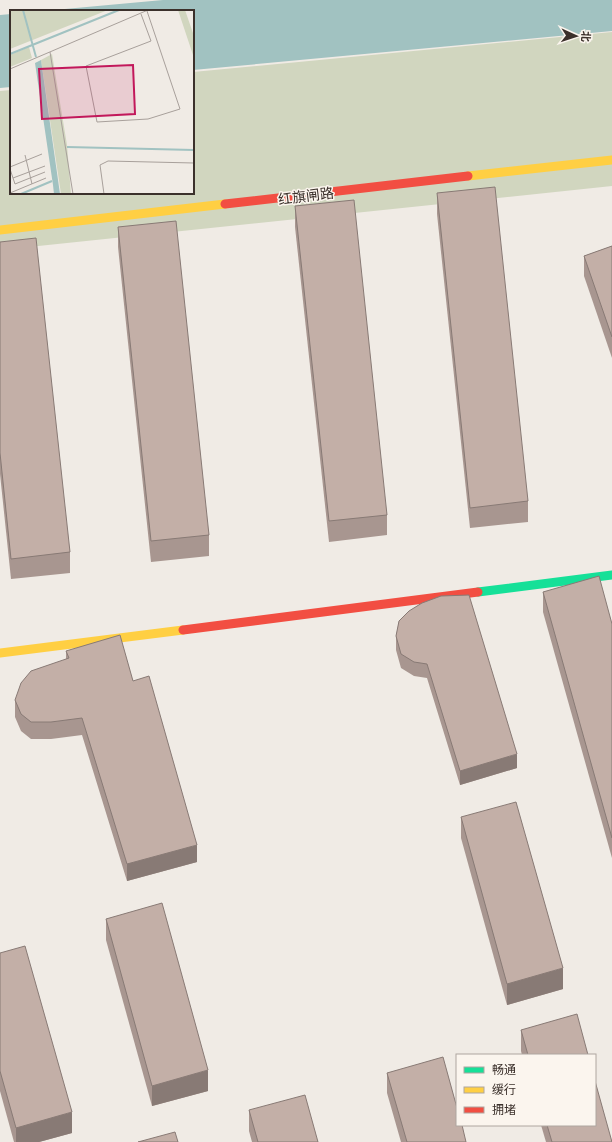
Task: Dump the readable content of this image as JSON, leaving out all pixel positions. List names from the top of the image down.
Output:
{
  "streets": {
    "street": ["红旗闸路"]
  },
  "legend": ["畅通", "缓行", "拥堵"],
  "north": "right"
}
